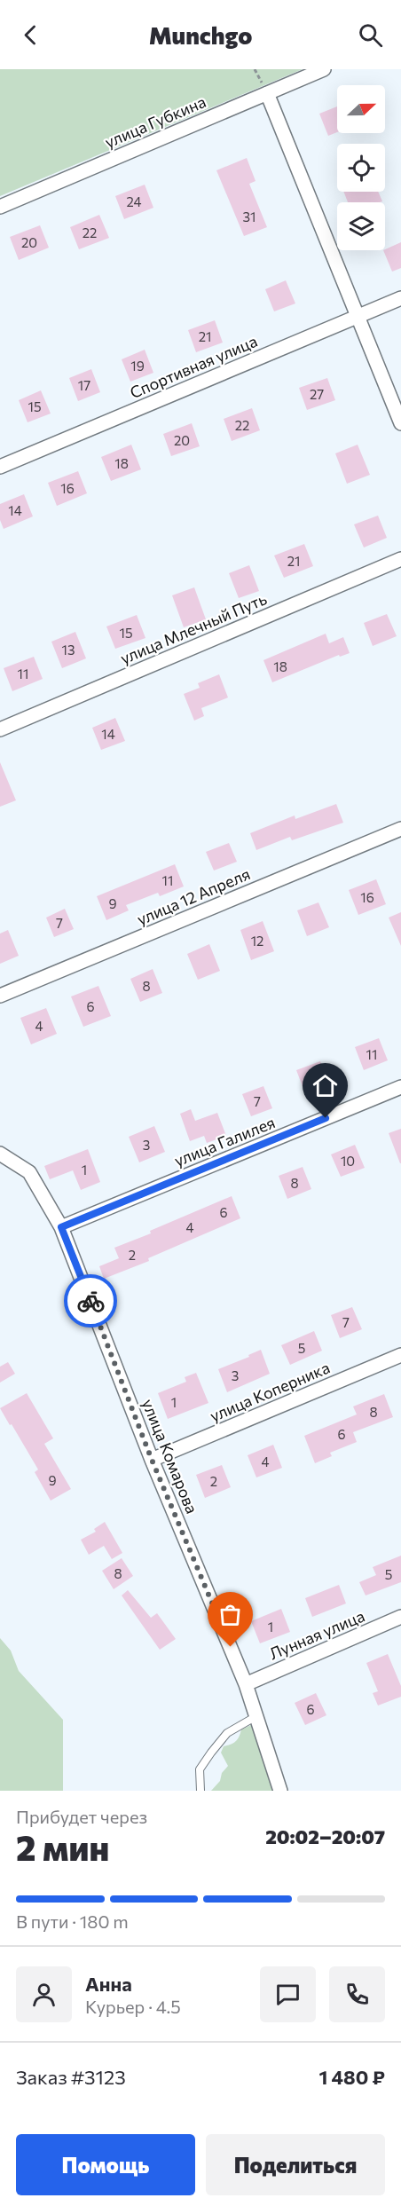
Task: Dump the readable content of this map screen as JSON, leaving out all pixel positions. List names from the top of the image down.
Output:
{
  "streets": {
    "street": [
      "улица Губкина",
      "Спортивная улица",
      "улица Млечный Путь",
      "улица 12 Апреля",
      "улица Галилея",
      "улица Коперника",
      "улица Комарова",
      "Лунная улица"
    ]
  },
  "crossings": [
    ["улица Галилея", "улица Комарова"],
    ["улица Коперника", "улица Комарова"],
    ["улица Комарова", "Лунная улица"]
  ],
  "house_numbers": [
    "24",
    "31",
    "22",
    "20",
    "21",
    "19",
    "17",
    "27",
    "15",
    "22",
    "20",
    "18",
    "16",
    "14",
    "21",
    "15",
    "13",
    "18",
    "11",
    "14",
    "11",
    "16",
    "9",
    "7",
    "12",
    "8",
    "6",
    "4",
    "11",
    "7",
    "3",
    "10",
    "1",
    "8",
    "6",
    "4",
    "2",
    "7",
    "5",
    "3",
    "1",
    "8",
    "6",
    "4",
    "9",
    "2",
    "8",
    "5",
    "1",
    "6"
  ],
  "north": "right",
  "page": {
    "header": "Munchgo",
    "heading": ["2 мин", "Прибудет через", "20:02–20:07"],
    "panel": [
      "Анна",
      "Курьер · 4.5",
      "Заказ #3123",
      "1 480 ₽"
    ],
    "bar": "В пути · 180 m",
    "buttons": ["Помощь", "Поделиться"]
  }
}
